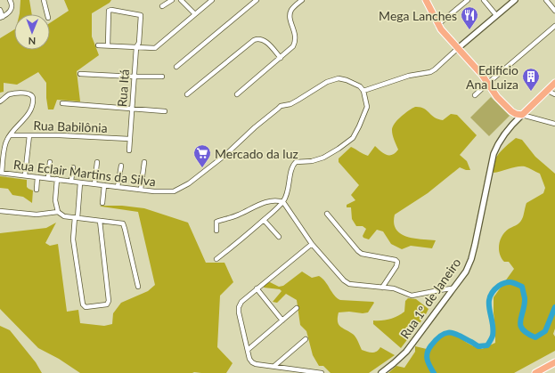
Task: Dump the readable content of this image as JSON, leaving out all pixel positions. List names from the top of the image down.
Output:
{
  "streets": {
    "main road": ["Rua 1º de Janeiro"],
    "street": ["Rua Itá", "Rua Babilônia", "Rua Eclair Martins da Silva"]
  },
  "crossings": [
    ["Rua Itá", "Rua Babilônia"]
  ],
  "places": {
    "restaurant": ["Mega Lanches"],
    "building": ["Edifício Ana Luiza"],
    "supermarket": ["Mercado da luz"]
  },
  "north": "bottom"
}
